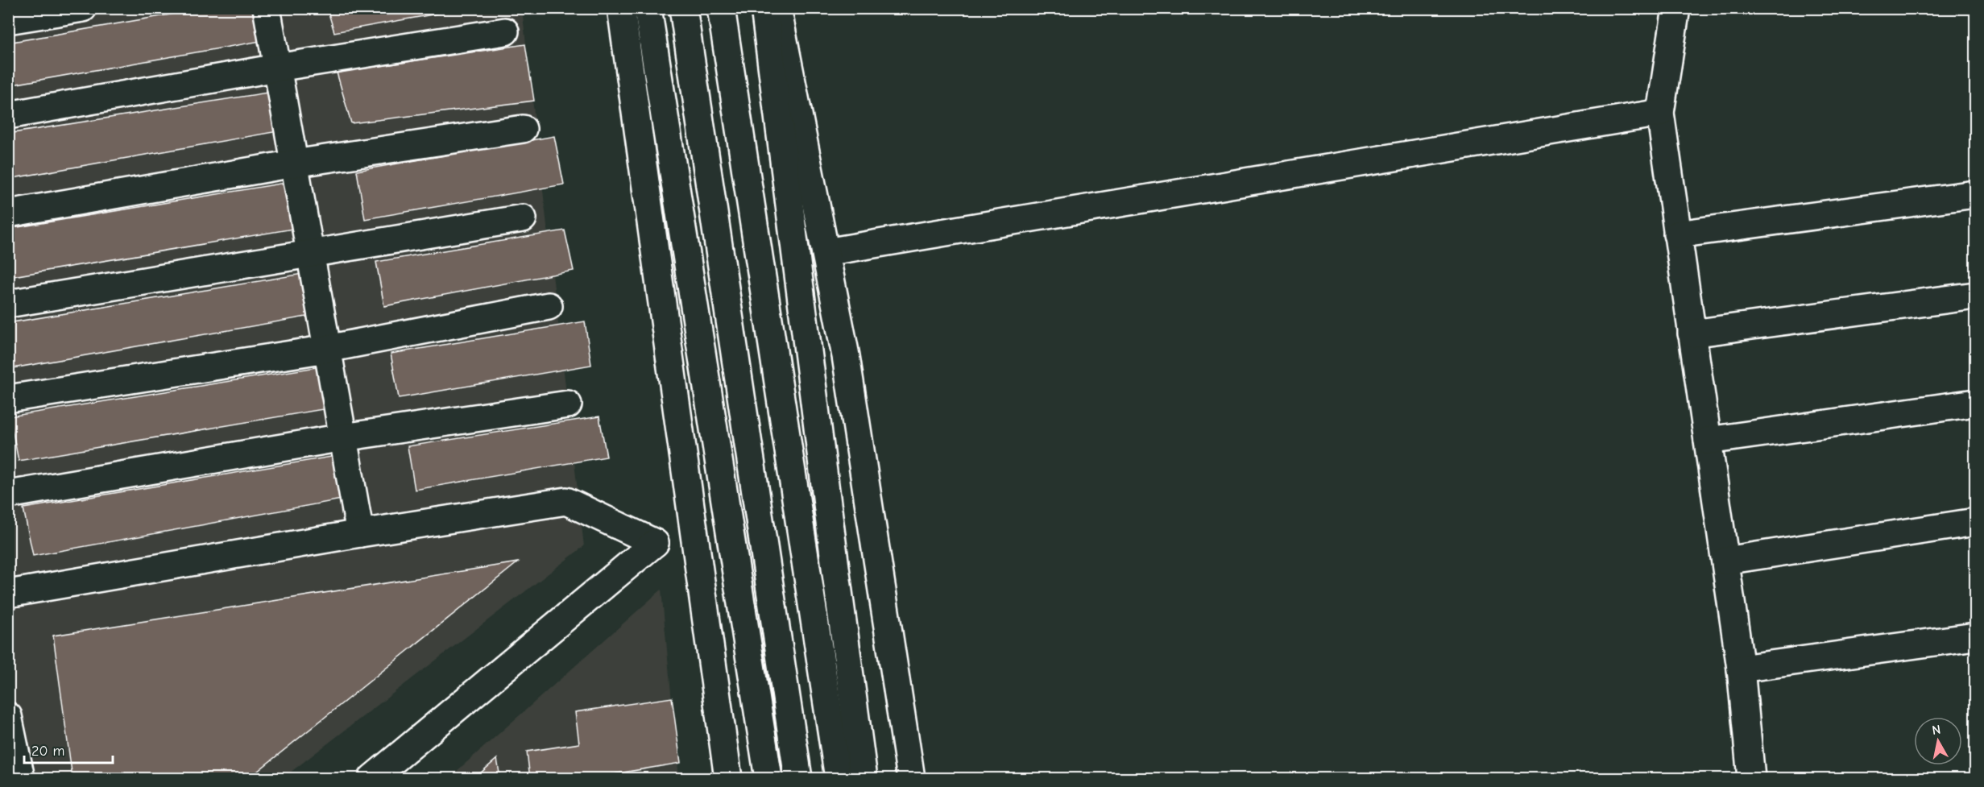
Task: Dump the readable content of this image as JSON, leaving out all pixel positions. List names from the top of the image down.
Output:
{
  "scale_bar": "20 m",
  "north": "top"
}
